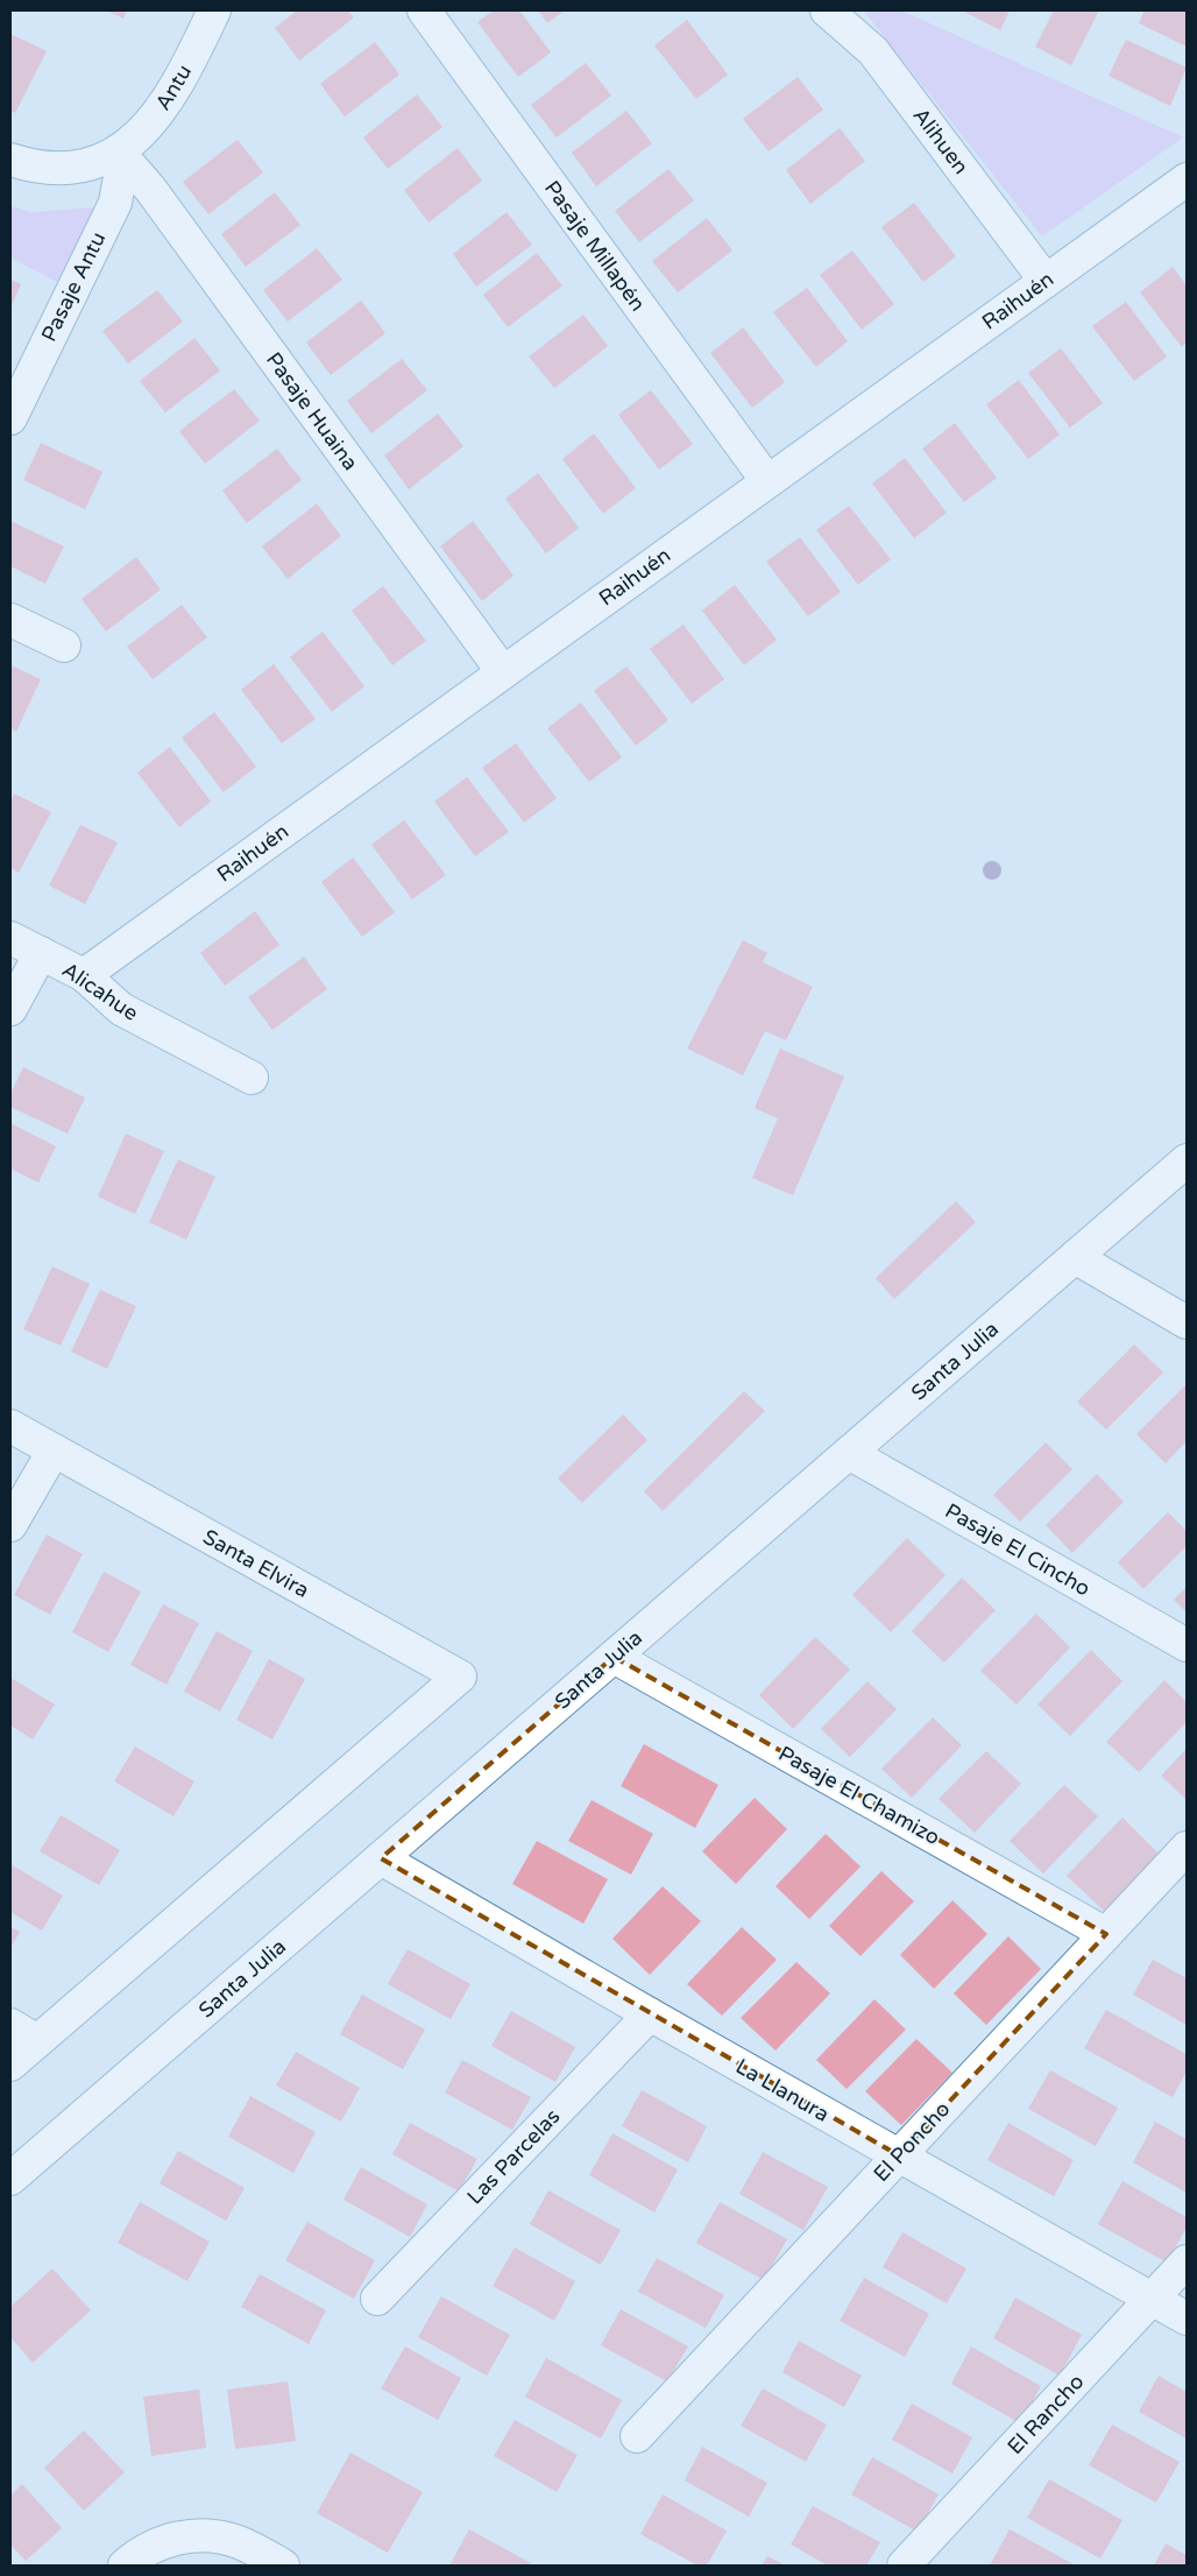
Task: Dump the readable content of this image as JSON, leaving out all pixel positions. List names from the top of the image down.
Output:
{
  "streets": {
    "street": [
      "Antu",
      "Alihuen",
      "Pasaje Millapén",
      "Pasaje Antu",
      "Raihuén",
      "Pasaje Huaina",
      "Alicahue",
      "Santa Julia",
      "Pasaje El Cincho",
      "Santa Elvira",
      "Pasaje El Chamizo",
      "La Llanura",
      "El Poncho",
      "Las Parcelas",
      "El Rancho"
    ]
  },
  "crossings": [
    ["Antu", "Pasaje Antu"],
    ["Antu", "Pasaje Huaina"],
    ["Alihuen", "Raihuén"],
    ["Pasaje Millapén", "Raihuén"],
    ["Pasaje Antu", "Pasaje Huaina"],
    ["Raihuén", "Pasaje Huaina"],
    ["Raihuén", "Alicahue"],
    ["Santa Julia", "Pasaje El Cincho"],
    ["Santa Julia", "Pasaje El Chamizo"],
    ["Santa Julia", "La Llanura"],
    ["Pasaje El Chamizo", "El Poncho"],
    ["La Llanura", "El Poncho"],
    ["La Llanura", "Las Parcelas"],
    ["La Llanura", "El Rancho"]
  ]
}
